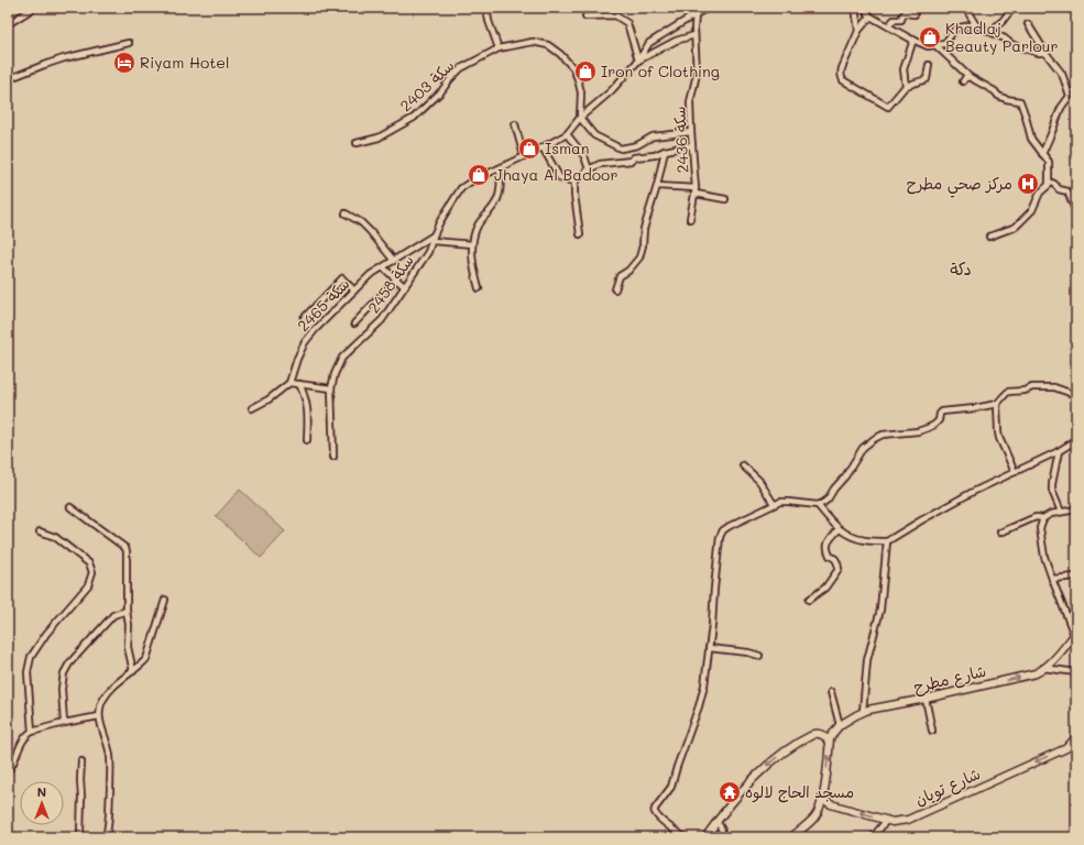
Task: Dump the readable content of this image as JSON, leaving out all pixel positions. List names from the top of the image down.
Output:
{
  "streets": {
    "main road": ["شارع مطرح", "شارع تويان"],
    "street": [
      "سكة 2403",
      "سكة 2436",
      "سكة 2458",
      "سكة 2465"
    ]
  },
  "crossings": [
    ["سكة 2403", "سكة 2458"],
    ["سكة 2458", "سكة 2465"]
  ],
  "one_way": ["شارع مطرح", "شارع تويان"],
  "districts": ["دكة"],
  "places": {
    "shop": [
      "Khadlaj Beauty Parlour",
      "Iron of Clothing",
      "Isman",
      "Jhaya Al Badoor"
    ],
    "hotel": ["Riyam Hotel"],
    "hospital": ["مركز صحي مطرح"],
    "temple": ["مسجد الحاج لالوه"]
  },
  "north": "top"
}
